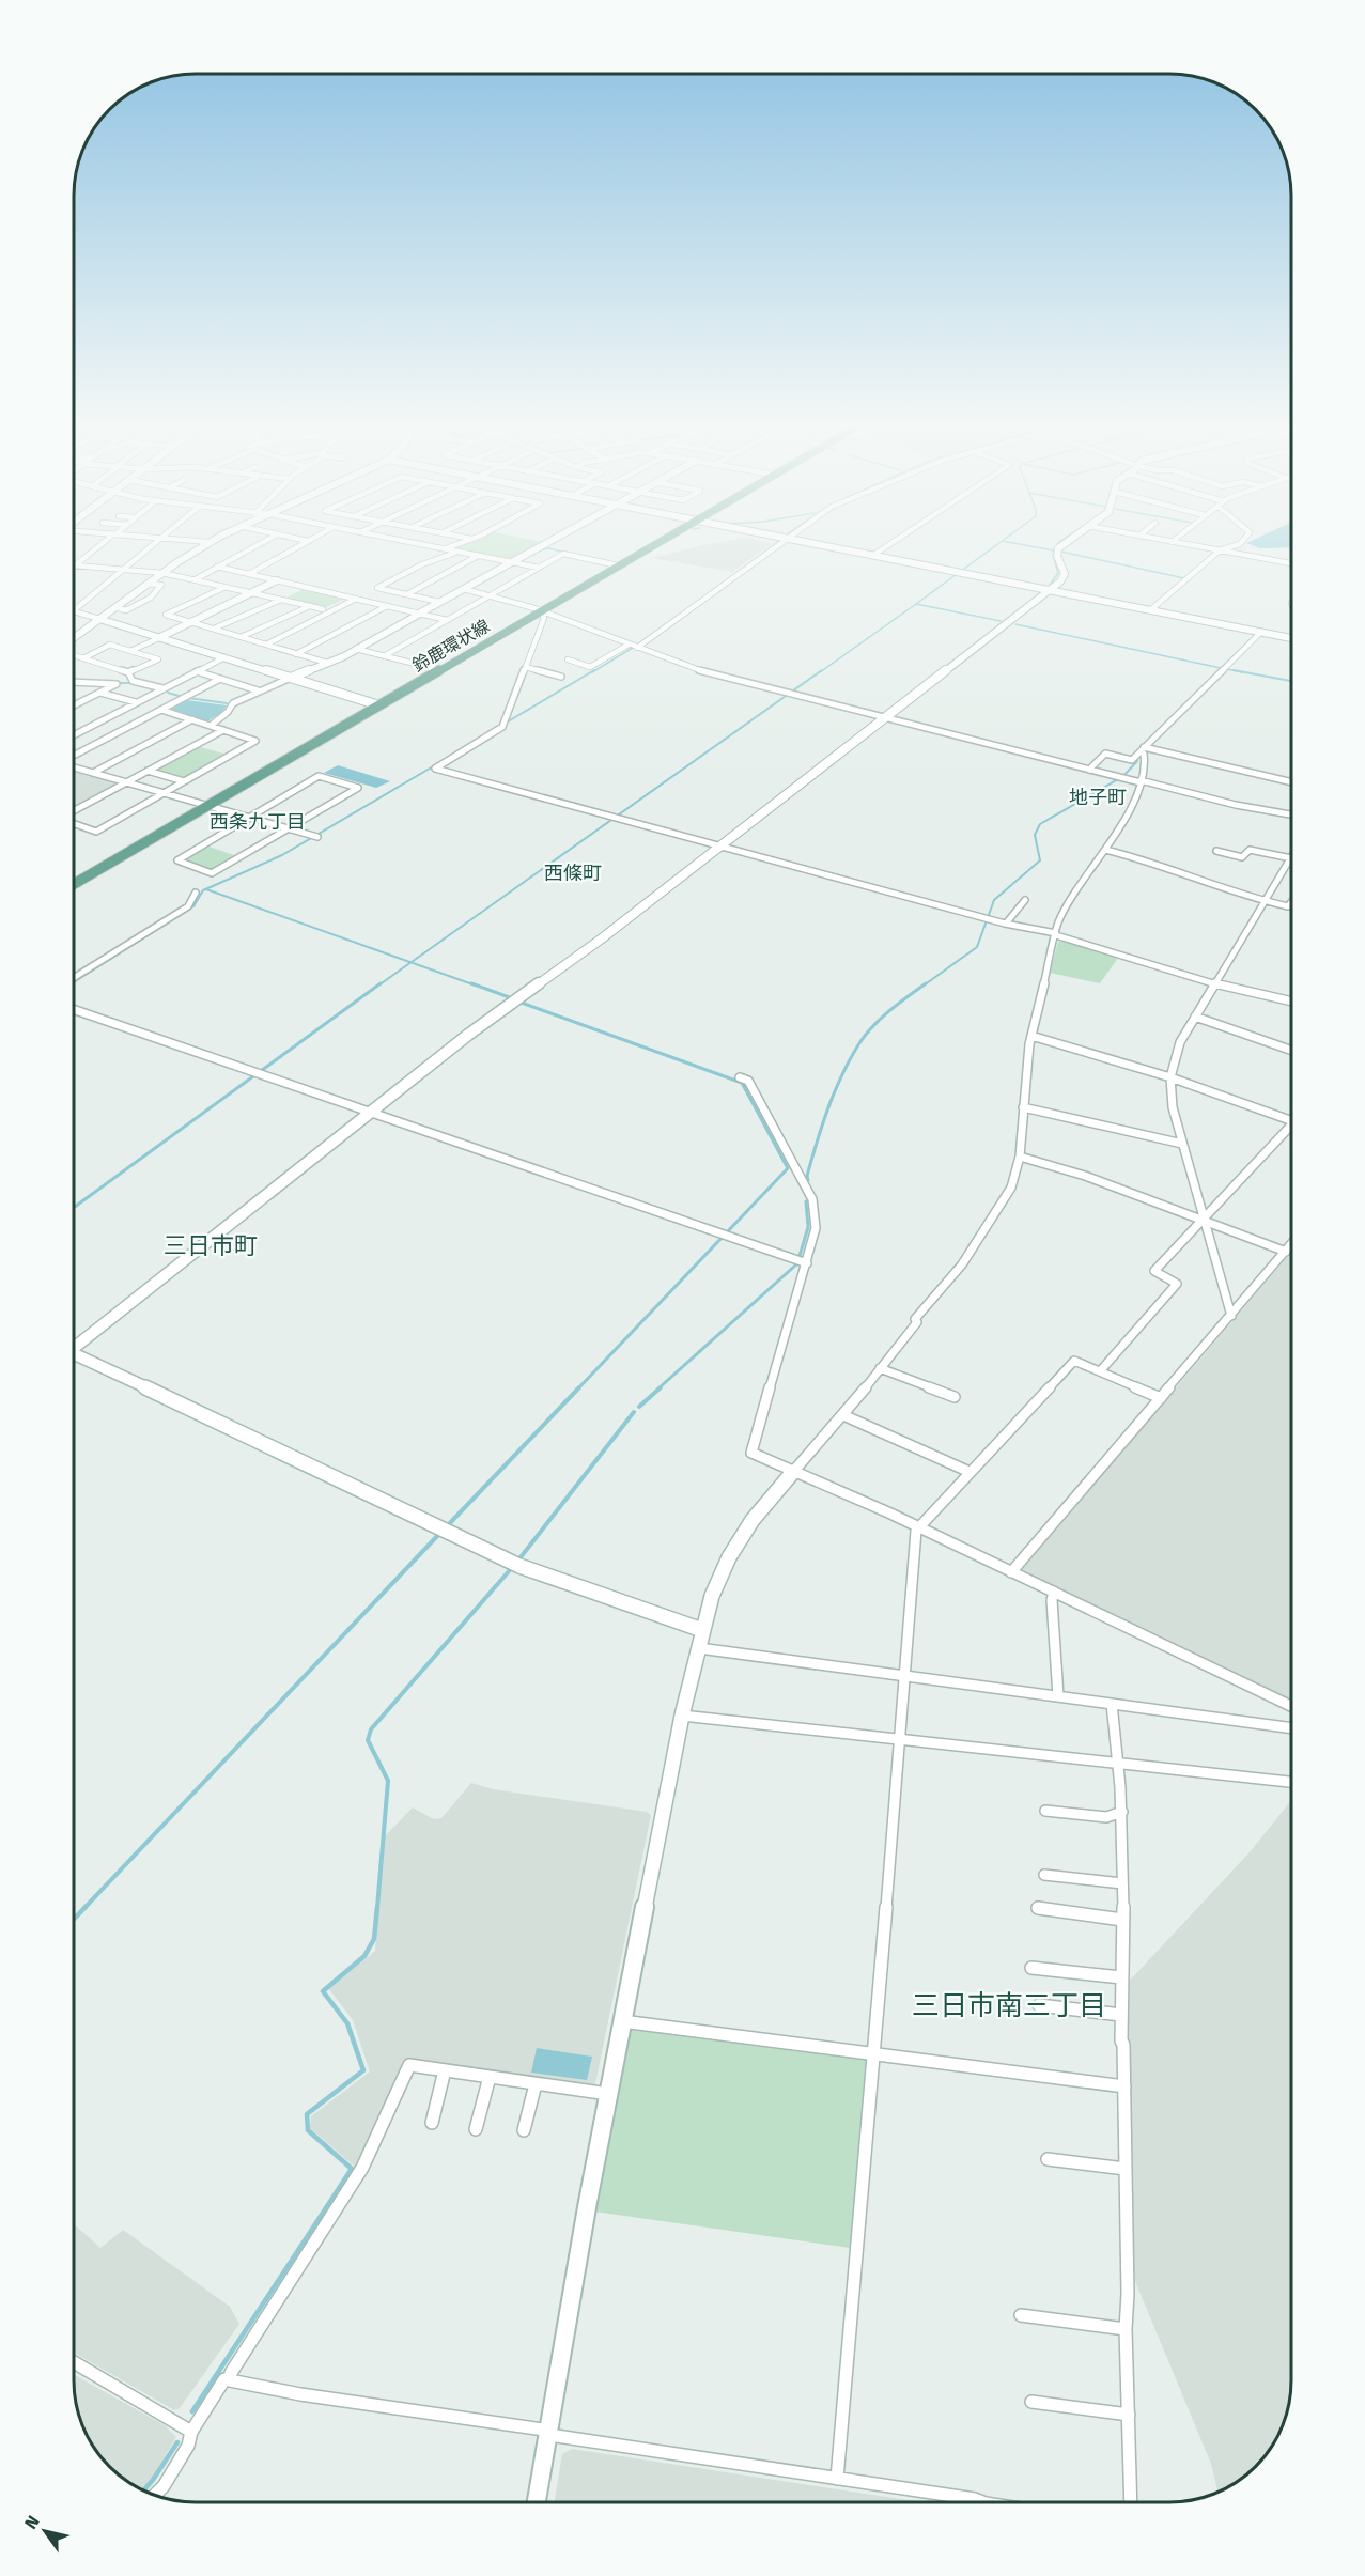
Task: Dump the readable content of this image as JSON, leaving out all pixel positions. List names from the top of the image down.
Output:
{
  "streets": {
    "main road": ["鈴鹿環状線"]
  },
  "districts": [
    "地子町",
    "西条九丁目",
    "西條町",
    "三日市町",
    "三日市南三丁目"
  ],
  "north": "top left"
}
